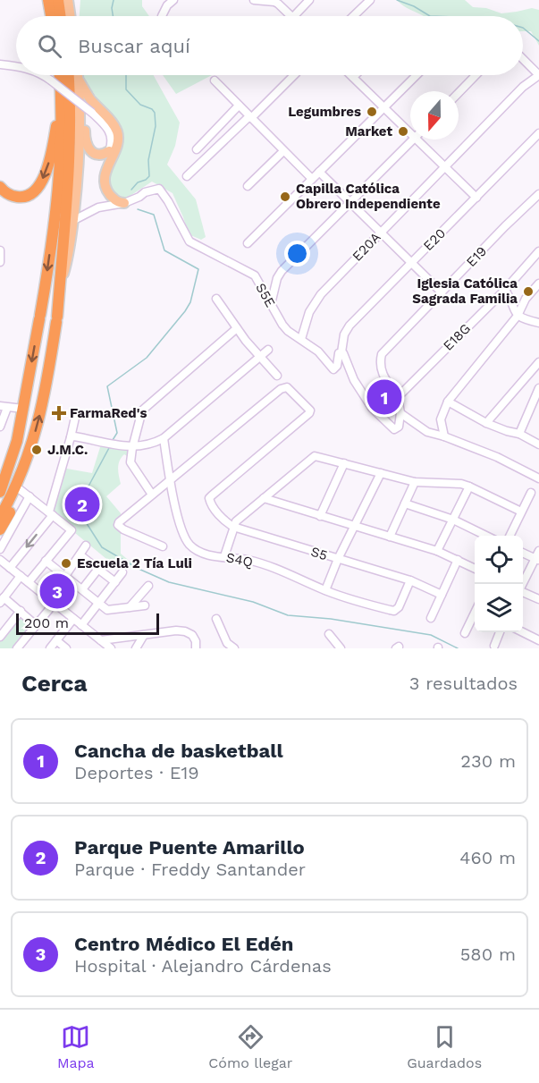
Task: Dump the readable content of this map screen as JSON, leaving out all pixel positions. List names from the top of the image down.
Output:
{
  "streets": {
    "street": [
      "E20",
      "E20A",
      "E19",
      "S5E",
      "E18G",
      "S5",
      "S4Q"
    ]
  },
  "crossings": [
    ["E20", "S5E"],
    ["E20A", "S5E"],
    ["E19", "E18G"],
    ["S5", "S4Q"]
  ],
  "places": {
    "other": [
      "Legumbres",
      "Market",
      "Capilla Católica Obrero Independiente",
      "Iglesia Católica Sagrada Familia",
      "J.M.C.",
      "Escuela 2 Tía Luli"
    ],
    "health": ["FarmaRed's"]
  },
  "scale_bar": "200 m",
  "north": "bottom",
  "page": {
    "search": "Buscar aquí",
    "pins": ["1", "2", "3"],
    "scale": "200 m",
    "heading": ["Cerca", "3 resultados"],
    "list": [
      {
        "mark": "1",
        "name": "Cancha de basketball",
        "note": "Deportes · E19",
        "value": "230 m"
      },
      {
        "mark": "2",
        "name": "Parque Puente Amarillo",
        "note": "Parque · Freddy Santander",
        "value": "460 m"
      },
      {
        "mark": "3",
        "name": "Centro Médico El Edén",
        "note": "Hospital · Alejandro Cárdenas",
        "value": "580 m"
      }
    ],
    "nav": ["Mapa", "Cómo llegar", "Guardados"]
  }
}
